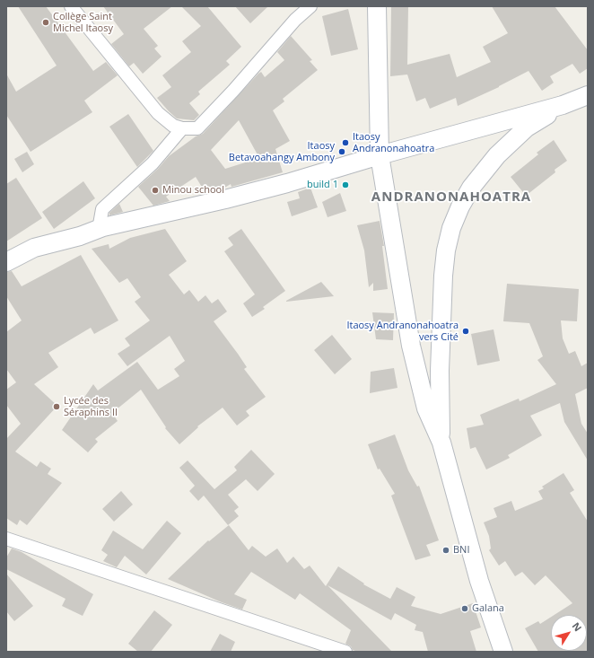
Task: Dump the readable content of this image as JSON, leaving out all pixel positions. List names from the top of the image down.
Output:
{
  "districts": ["ANDRANONAHOATRA"],
  "places": [
    "Collège Saint Michel Itaosy",
    "Itaosy Andranonahoatra",
    "Itaosy Betavoahangy Ambony",
    "build 1",
    "Minou school",
    "Itaosy Andranonahoatra vers Cité",
    "Lycée des Séraphins II",
    "BNI",
    "Galana"
  ],
  "north": "top right"
}
